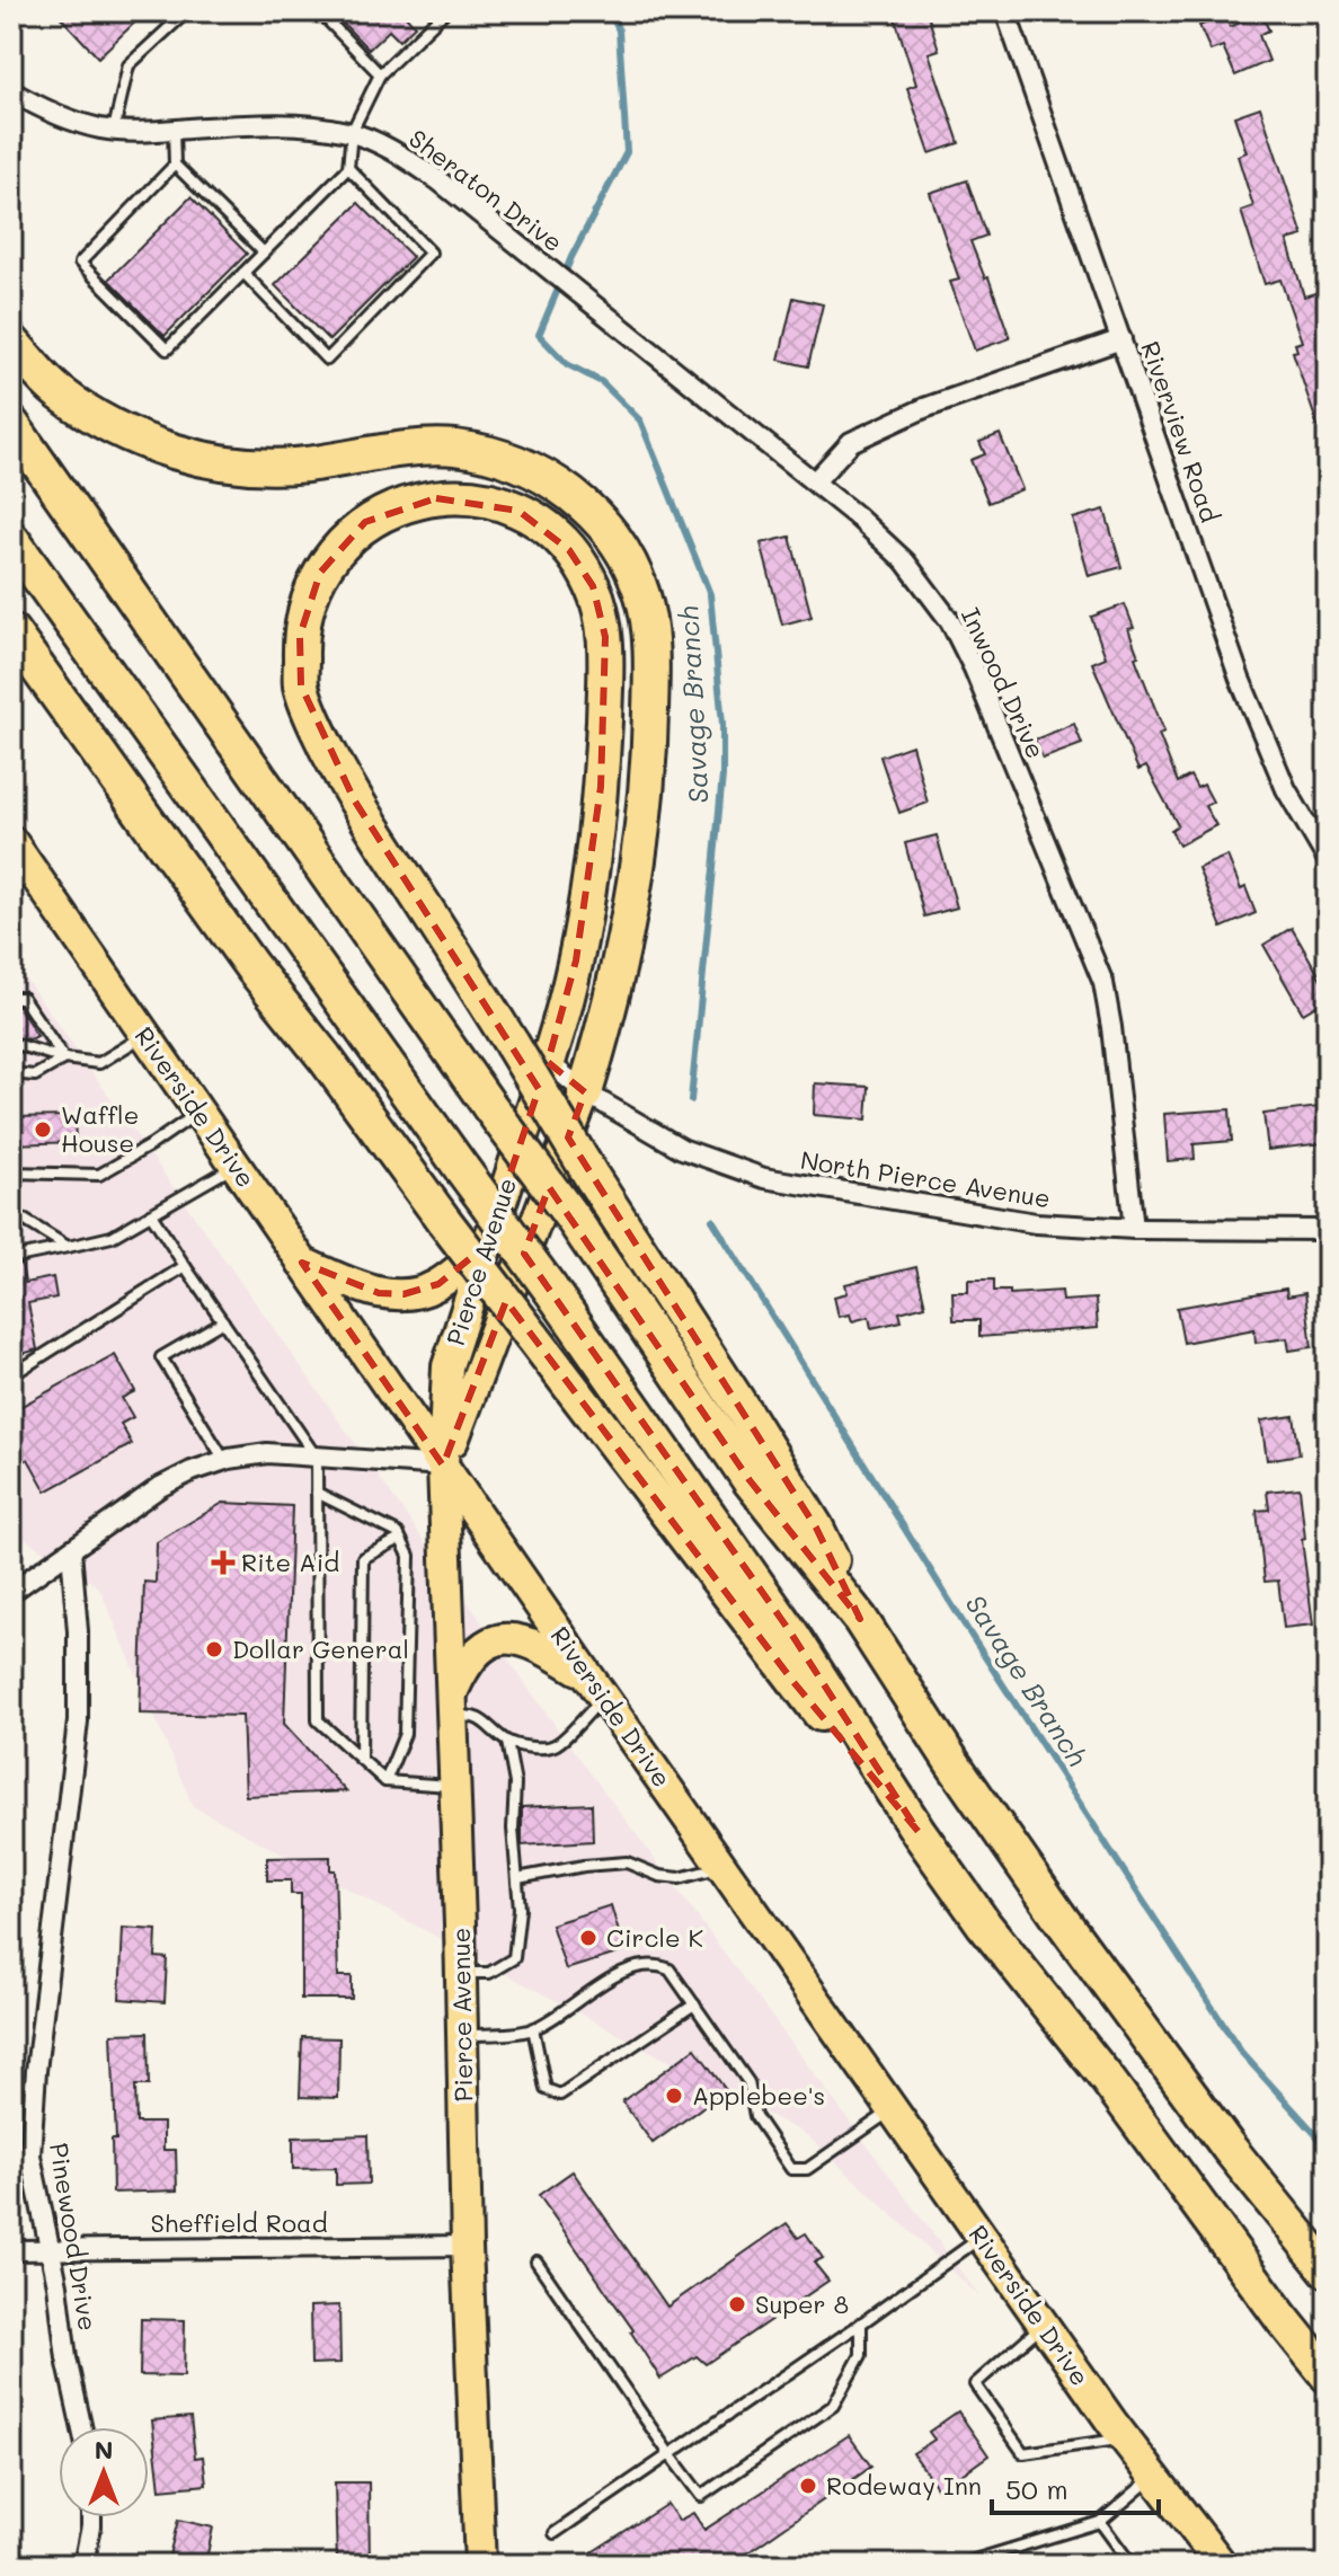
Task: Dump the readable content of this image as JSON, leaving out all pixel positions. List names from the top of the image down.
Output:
{
  "streets": {
    "main road": ["Riverside Drive", "Pierce Avenue"],
    "street": [
      "Sheraton Drive",
      "Riverview Road",
      "Inwood Drive",
      "North Pierce Avenue",
      "Sheffield Road",
      "Pinewood Drive"
    ]
  },
  "crossings": [
    ["Sheraton Drive", "Inwood Drive"],
    ["Inwood Drive", "North Pierce Avenue"],
    ["Riverside Drive", "Pierce Avenue"],
    ["North Pierce Avenue", "Pierce Avenue"],
    ["Pierce Avenue", "Sheffield Road"],
    ["Sheffield Road", "Pinewood Drive"]
  ],
  "water": ["Savage Branch"],
  "places": {
    "other": [
      "Waffle House",
      "Dollar General",
      "Circle K",
      "Applebee's",
      "Super 8",
      "Rodeway Inn"
    ],
    "health": ["Rite Aid"]
  },
  "scale_bar": "50 m",
  "north": "top"
}
